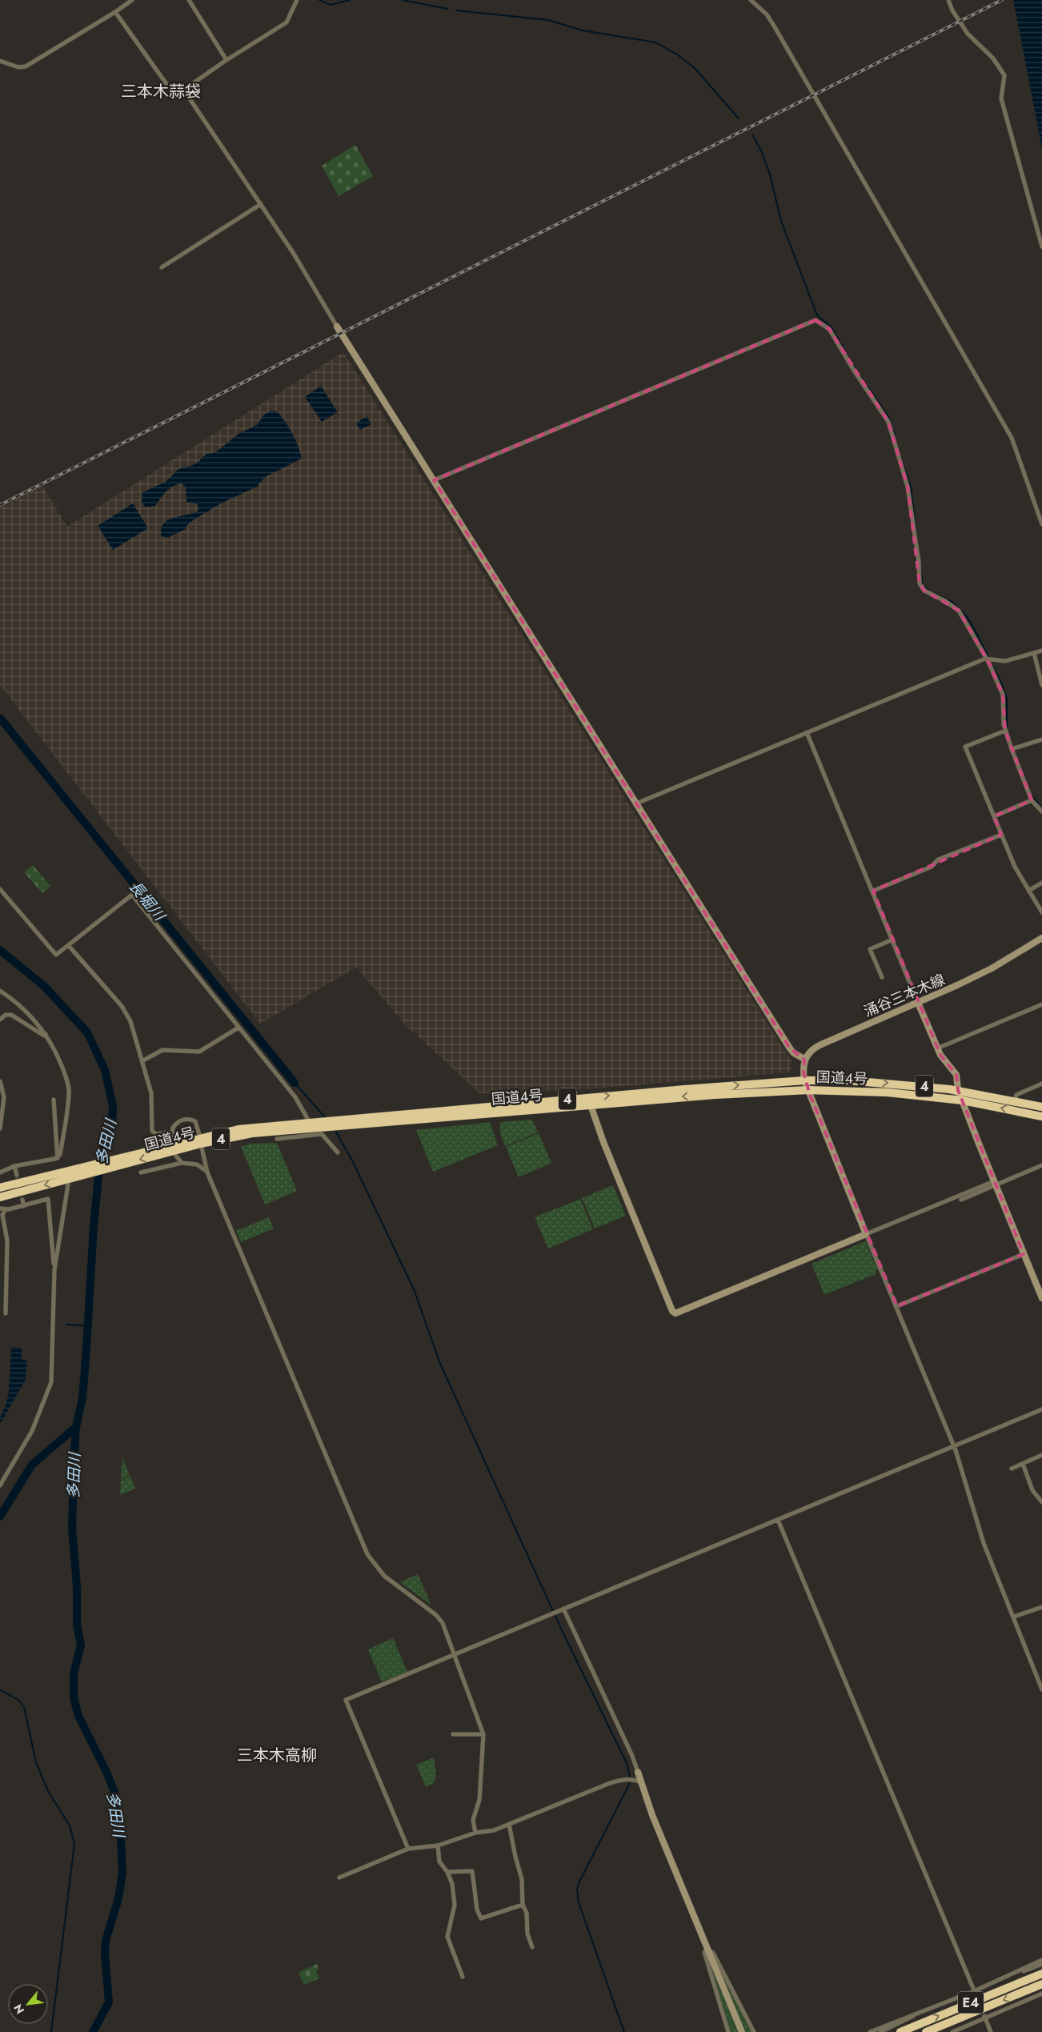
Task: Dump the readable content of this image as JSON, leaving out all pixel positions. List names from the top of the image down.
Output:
{
  "streets": {
    "highway": ["国道4号", "4", "E4"],
    "street": ["涌谷三本木線"]
  },
  "districts": ["三本木蒜袋", "三本木高柳"],
  "water": ["長堀川", "多田川"],
  "north": "bottom left"
}
